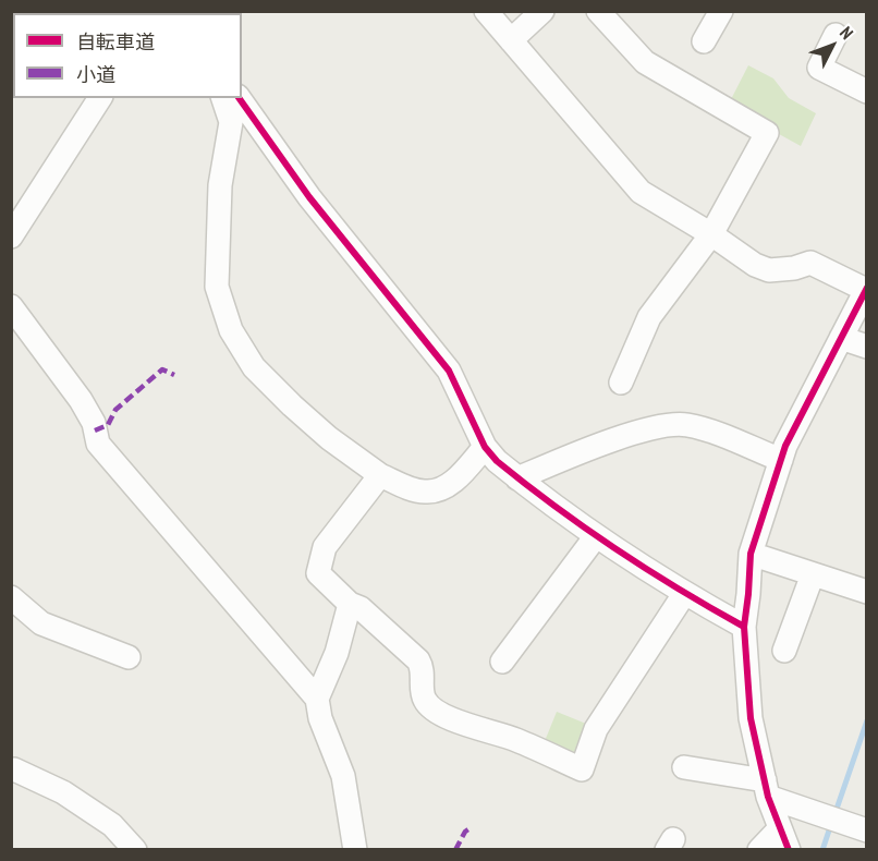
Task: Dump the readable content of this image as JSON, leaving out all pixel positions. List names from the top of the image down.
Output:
{
  "legend": ["自転車道", "小道"],
  "north": "top right"
}
